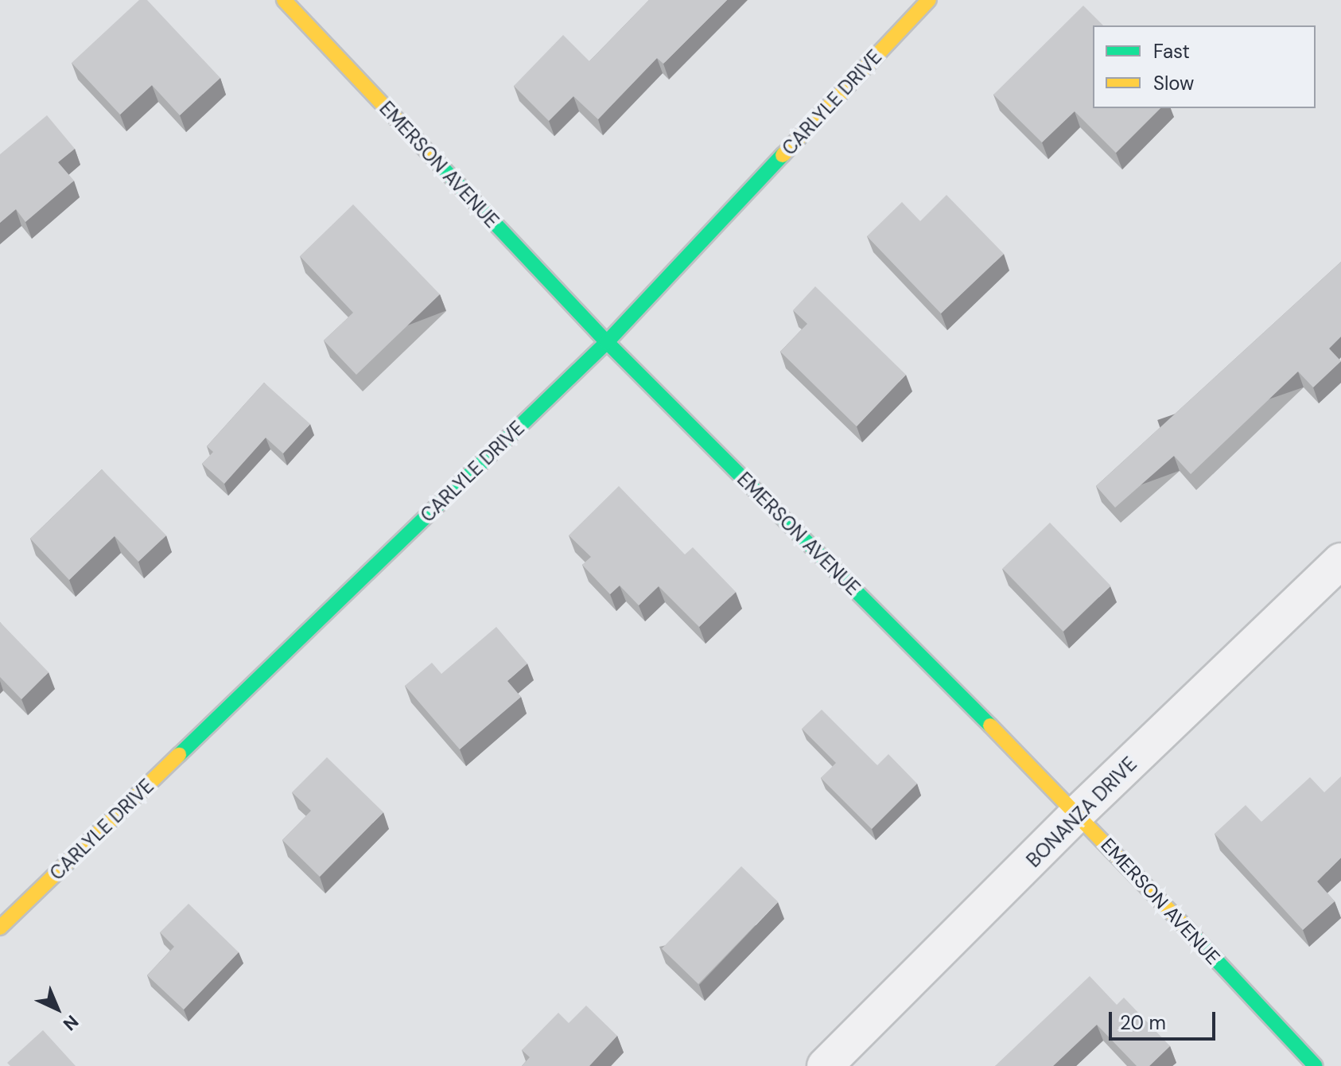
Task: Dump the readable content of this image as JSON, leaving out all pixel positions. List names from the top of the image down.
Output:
{
  "streets": {
    "street": ["CARLYLE DRIVE", "EMERSON AVENUE", "BONANZA DRIVE"]
  },
  "crossings": [
    ["CARLYLE DRIVE", "EMERSON AVENUE"],
    ["EMERSON AVENUE", "BONANZA DRIVE"]
  ],
  "legend": ["Fast", "Slow"],
  "scale_bar": "20 m",
  "north": "bottom right"
}
